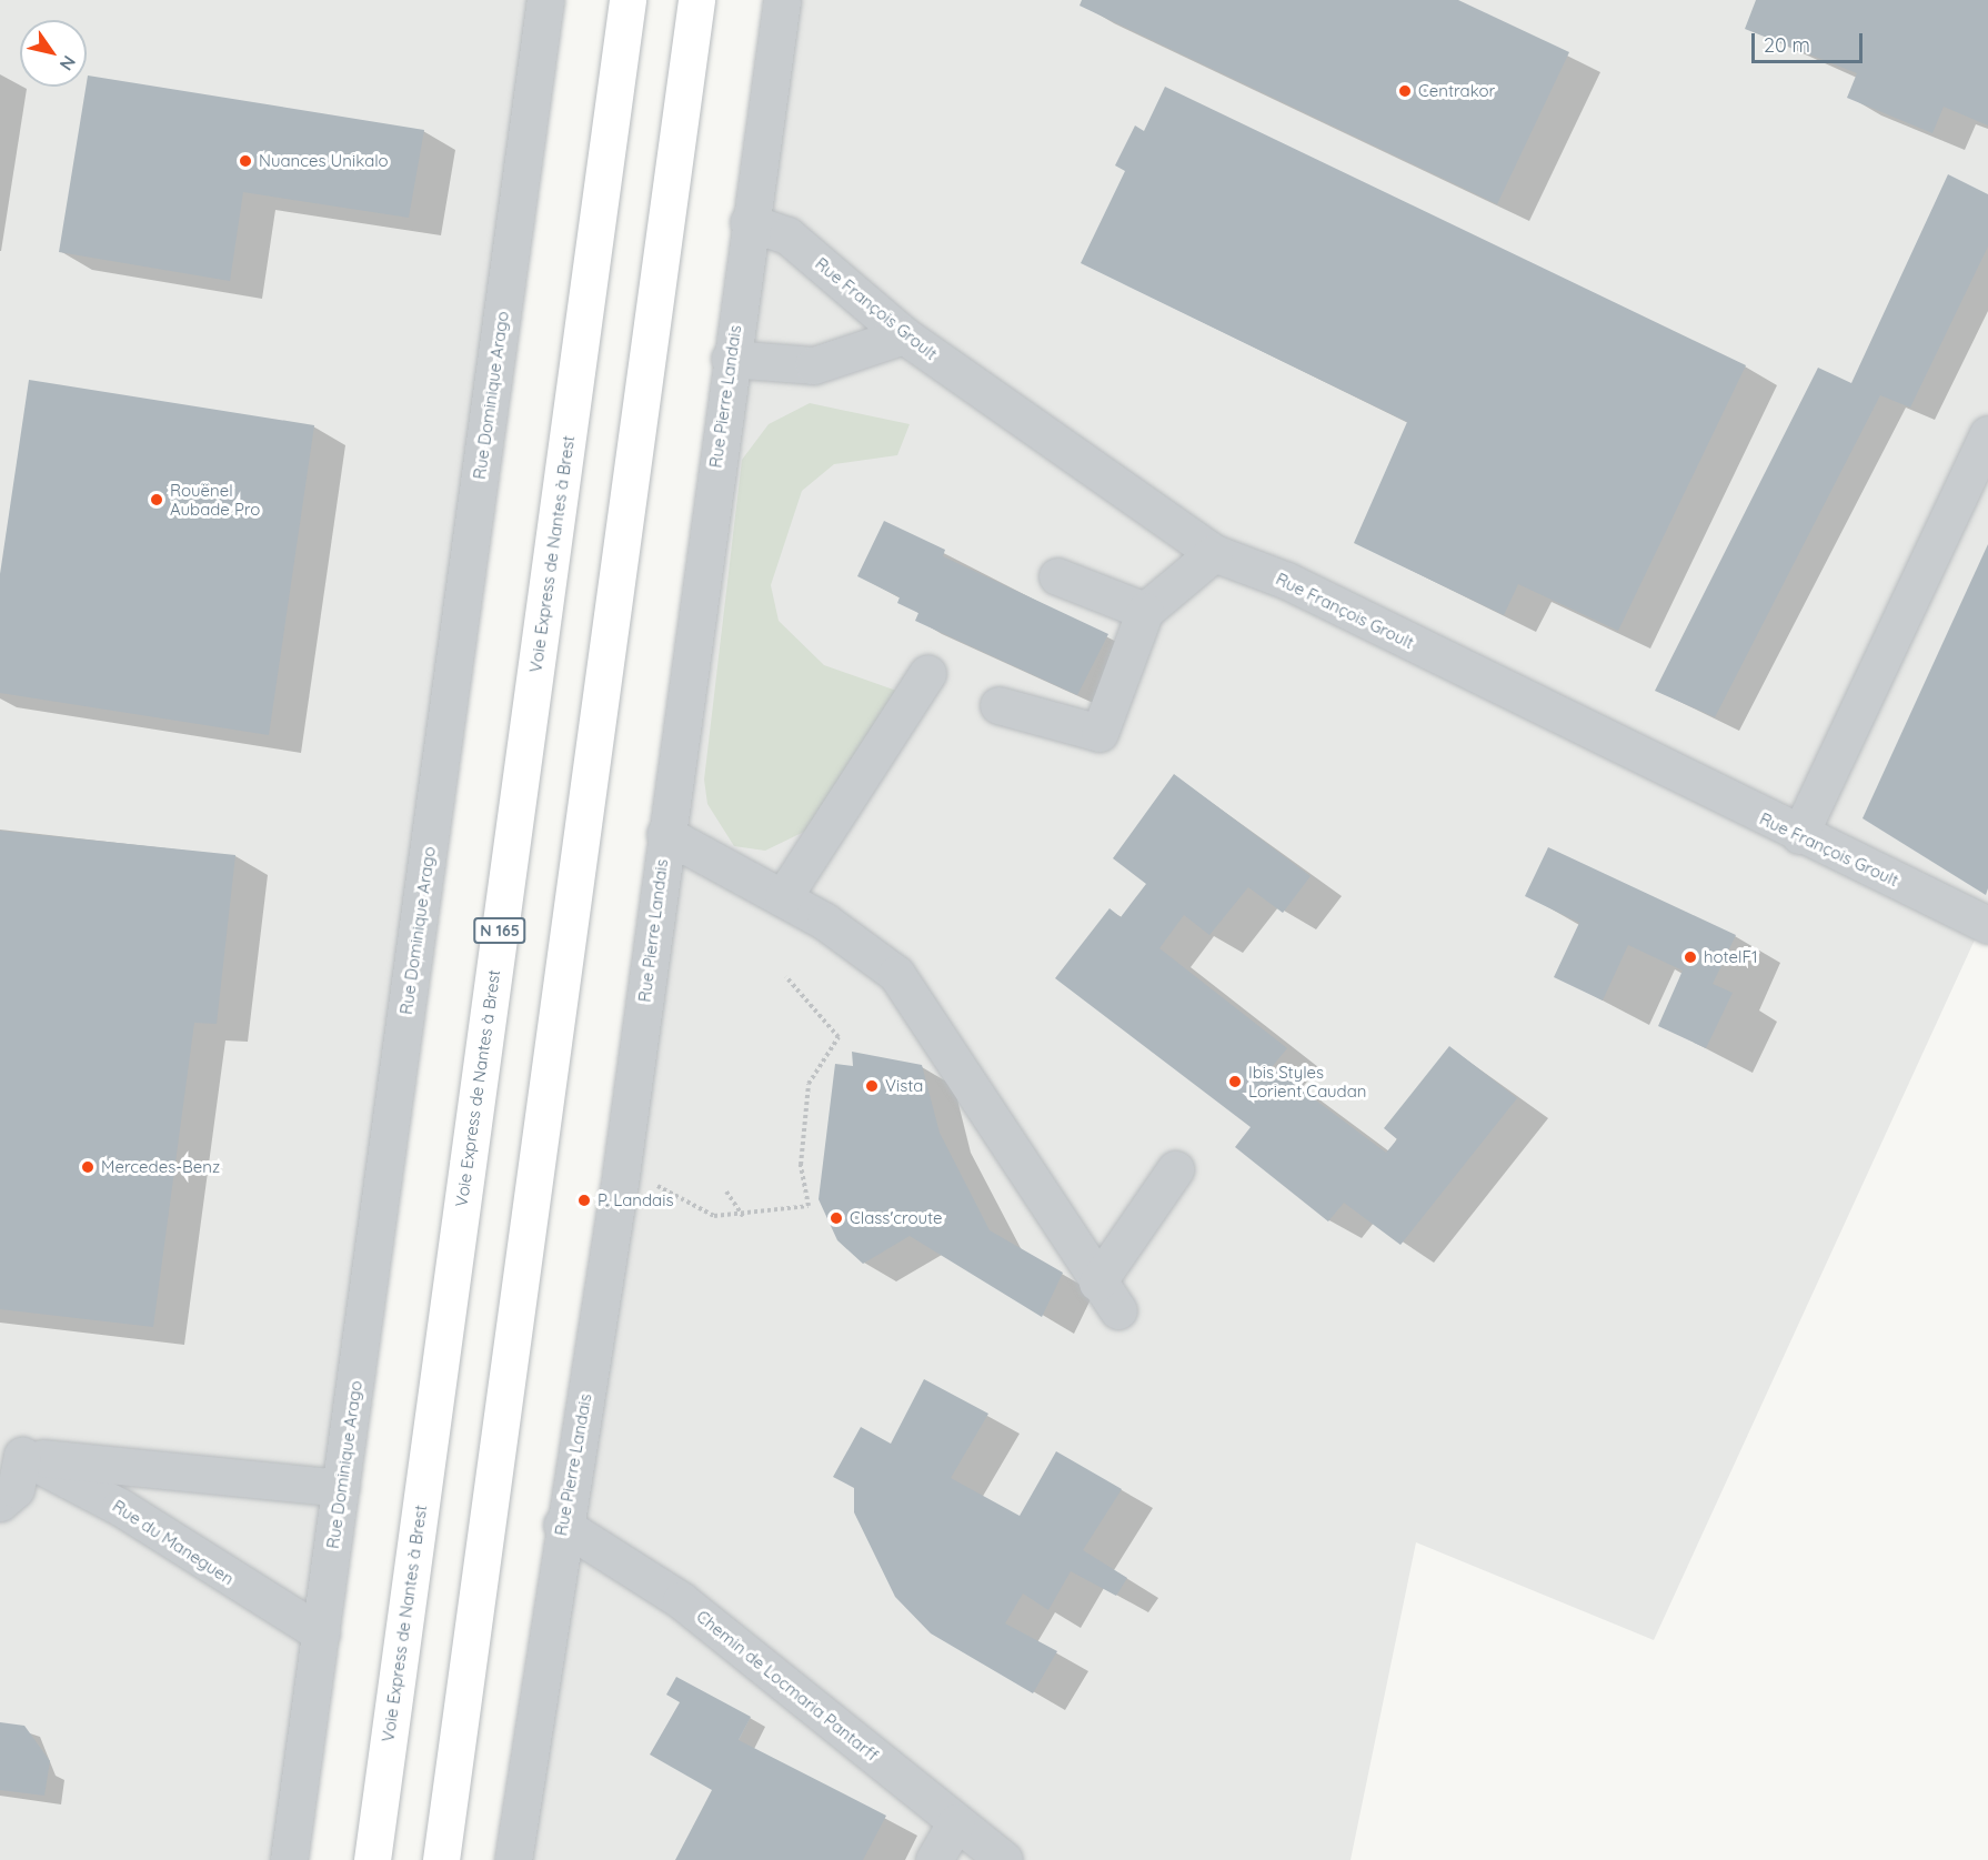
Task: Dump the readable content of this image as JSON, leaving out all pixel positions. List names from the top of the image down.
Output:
{
  "streets": {
    "highway": ["Voie Express de Nantes à Brest", "N 165"],
    "street": [
      "Rue François Groult",
      "Rue Dominique Arago",
      "Rue Pierre Landais",
      "Rue du Maneguen",
      "Chemin de Locmaria Pantarff"
    ]
  },
  "crossings": [
    ["Rue François Groult", "Rue Pierre Landais"],
    ["Rue Dominique Arago", "Rue du Maneguen"],
    ["Rue Pierre Landais", "Chemin de Locmaria Pantarff"]
  ],
  "places": [
    "Centrakor",
    "Nuances Unikalo",
    "Rouënel Aubade Pro",
    "hotelF1",
    "Ibis Styles Lorient Caudan",
    "Vista",
    "Mercedes-Benz",
    "P. Landais",
    "Class'croute"
  ],
  "scale_bar": "20 m",
  "north": "bottom right"
}
